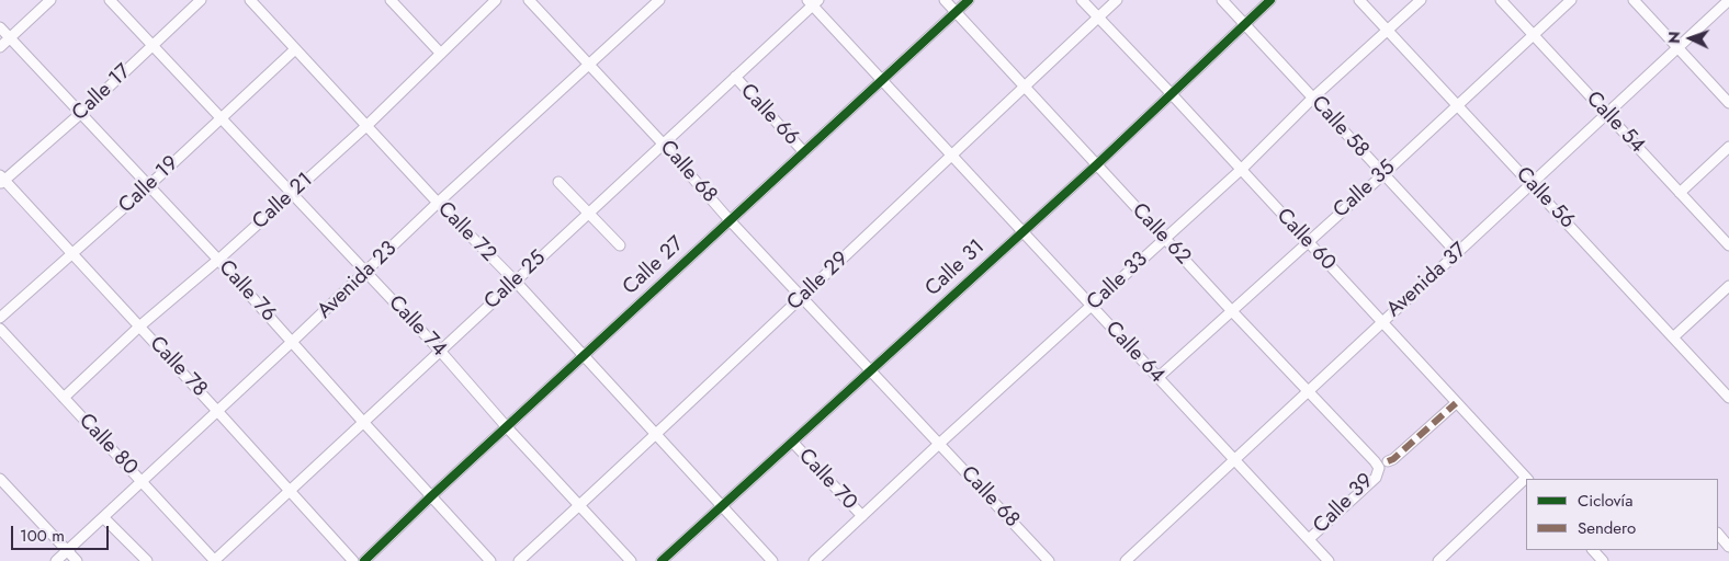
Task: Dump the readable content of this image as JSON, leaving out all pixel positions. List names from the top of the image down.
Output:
{
  "streets": {
    "street": [
      "Calle 17",
      "Calle 66",
      "Calle 54",
      "Calle 58",
      "Calle 68",
      "Calle 19",
      "Calle 35",
      "Calle 56",
      "Calle 21",
      "Calle 72",
      "Calle 62",
      "Calle 60",
      "Calle 27",
      "Calle 31",
      "Avenida 23",
      "Calle 25",
      "Avenida 37",
      "Calle 29",
      "Calle 33",
      "Calle 76",
      "Calle 74",
      "Calle 64",
      "Calle 78",
      "Calle 80",
      "Calle 70",
      "Calle 39"
    ]
  },
  "crossings": [
    ["Calle 17", "Calle 76"],
    ["Calle 17", "Calle 74"],
    ["Calle 17", "Calle 78"],
    ["Calle 66", "Calle 27"],
    ["Calle 66", "Calle 25"],
    ["Calle 54", "Calle 35"],
    ["Calle 54", "Avenida 37"],
    ["Calle 58", "Calle 35"],
    ["Calle 58", "Calle 31"],
    ["Calle 58", "Avenida 37"],
    ["Calle 58", "Calle 33"],
    ["Calle 68", "Calle 27"],
    ["Calle 68", "Calle 31"],
    ["Calle 68", "Avenida 23"],
    ["Calle 68", "Calle 25"],
    ["Calle 68", "Calle 29"],
    ["Calle 68", "Calle 33"],
    ["Calle 19", "Calle 72"],
    ["Calle 19", "Calle 76"],
    ["Calle 19", "Calle 74"],
    ["Calle 19", "Calle 78"],
    ["Calle 35", "Calle 56"],
    ["Calle 35", "Calle 62"],
    ["Calle 35", "Calle 60"],
    ["Calle 35", "Calle 64"],
    ["Calle 56", "Avenida 37"],
    ["Calle 56", "Calle 33"],
    ["Calle 21", "Calle 72"],
    ["Calle 21", "Calle 76"],
    ["Calle 21", "Calle 74"],
    ["Calle 21", "Calle 78"],
    ["Calle 21", "Calle 80"],
    ["Calle 72", "Calle 27"],
    ["Calle 72", "Calle 31"],
    ["Calle 72", "Avenida 23"],
    ["Calle 72", "Calle 25"],
    ["Calle 72", "Calle 29"],
    ["Calle 62", "Calle 27"],
    ["Calle 62", "Calle 31"],
    ["Calle 62", "Avenida 37"],
    ["Calle 62", "Calle 29"],
    ["Calle 62", "Calle 33"],
    ["Calle 62", "Calle 39"],
    ["Calle 60", "Calle 31"],
    ["Calle 60", "Avenida 37"],
    ["Calle 60", "Calle 29"],
    ["Calle 60", "Calle 33"],
    ["Calle 27", "Calle 76"],
    ["Calle 27", "Calle 74"],
    ["Calle 27", "Calle 64"],
    ["Calle 31", "Calle 64"],
    ["Calle 31", "Calle 70"],
    ["Avenida 23", "Calle 76"],
    ["Avenida 23", "Calle 74"],
    ["Avenida 23", "Calle 78"],
    ["Avenida 23", "Calle 80"],
    ["Calle 25", "Calle 76"],
    ["Calle 25", "Calle 74"],
    ["Calle 25", "Calle 64"],
    ["Calle 25", "Calle 78"],
    ["Calle 25", "Calle 80"],
    ["Avenida 37", "Calle 64"],
    ["Calle 29", "Calle 74"],
    ["Calle 29", "Calle 64"],
    ["Calle 33", "Calle 64"],
    ["Calle 33", "Calle 70"],
    ["Calle 64", "Calle 39"]
  ],
  "legend": ["Ciclovía", "Sendero"],
  "scale_bar": "100 m",
  "north": "left"
}
